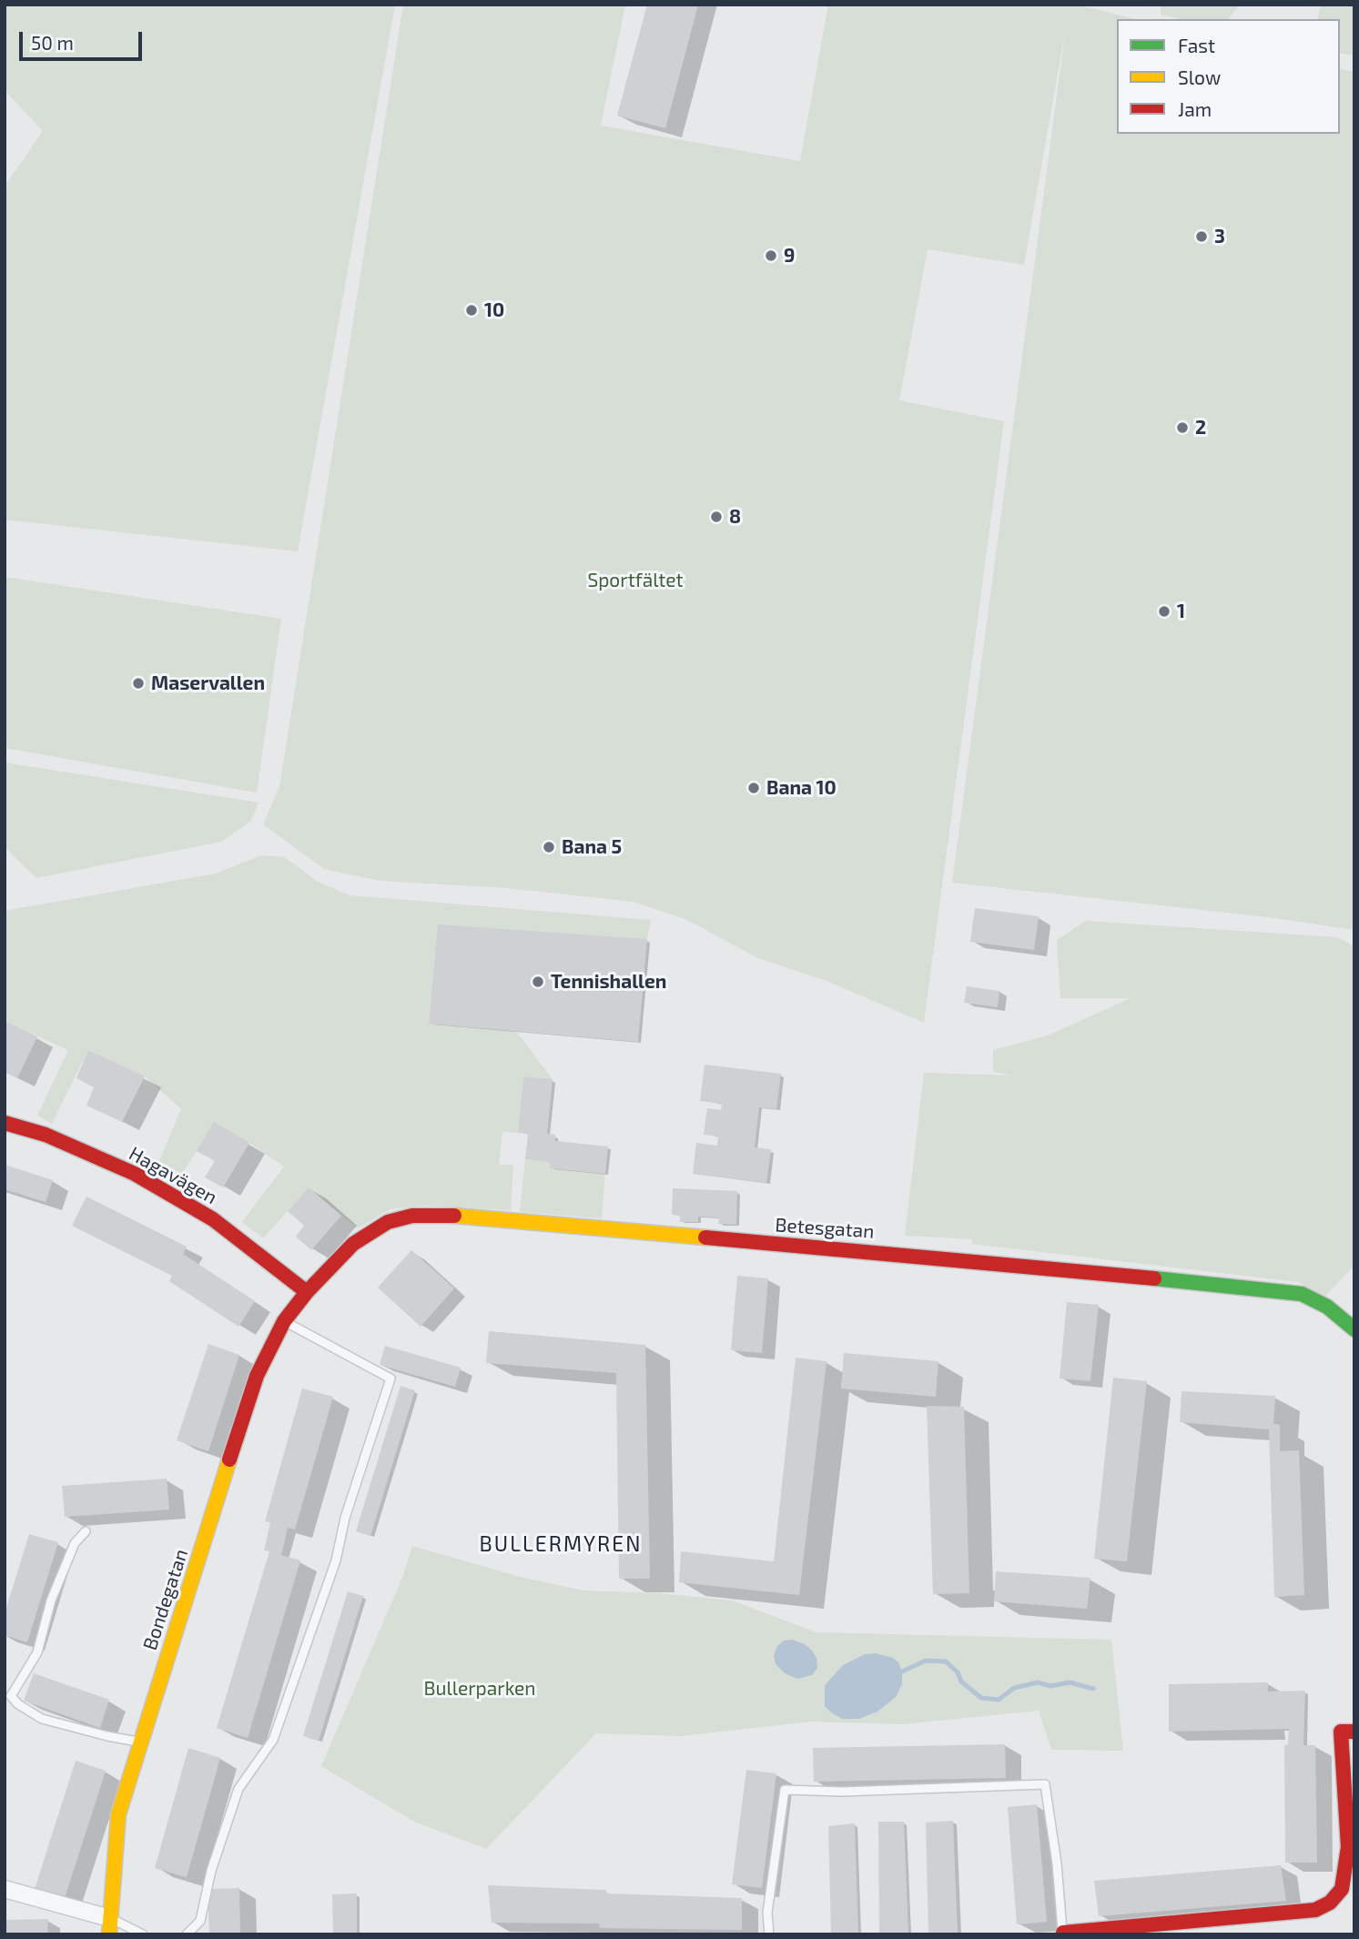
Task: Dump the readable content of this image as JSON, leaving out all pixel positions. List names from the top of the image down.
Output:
{
  "streets": {
    "street": ["Hagavägen", "Betesgatan", "Bondegatan"]
  },
  "crossings": [
    ["Hagavägen", "Betesgatan"],
    ["Hagavägen", "Bondegatan"],
    ["Betesgatan", "Bondegatan"]
  ],
  "districts": ["BULLERMYREN"],
  "parks": ["Sportfältet", "Bullerparken"],
  "places": [
    "3",
    "9",
    "10",
    "2",
    "8",
    "1",
    "Maservallen",
    "Bana 10",
    "Bana 5",
    "Tennishallen"
  ],
  "legend": ["Fast", "Slow", "Jam"],
  "scale_bar": "50 m"
}
